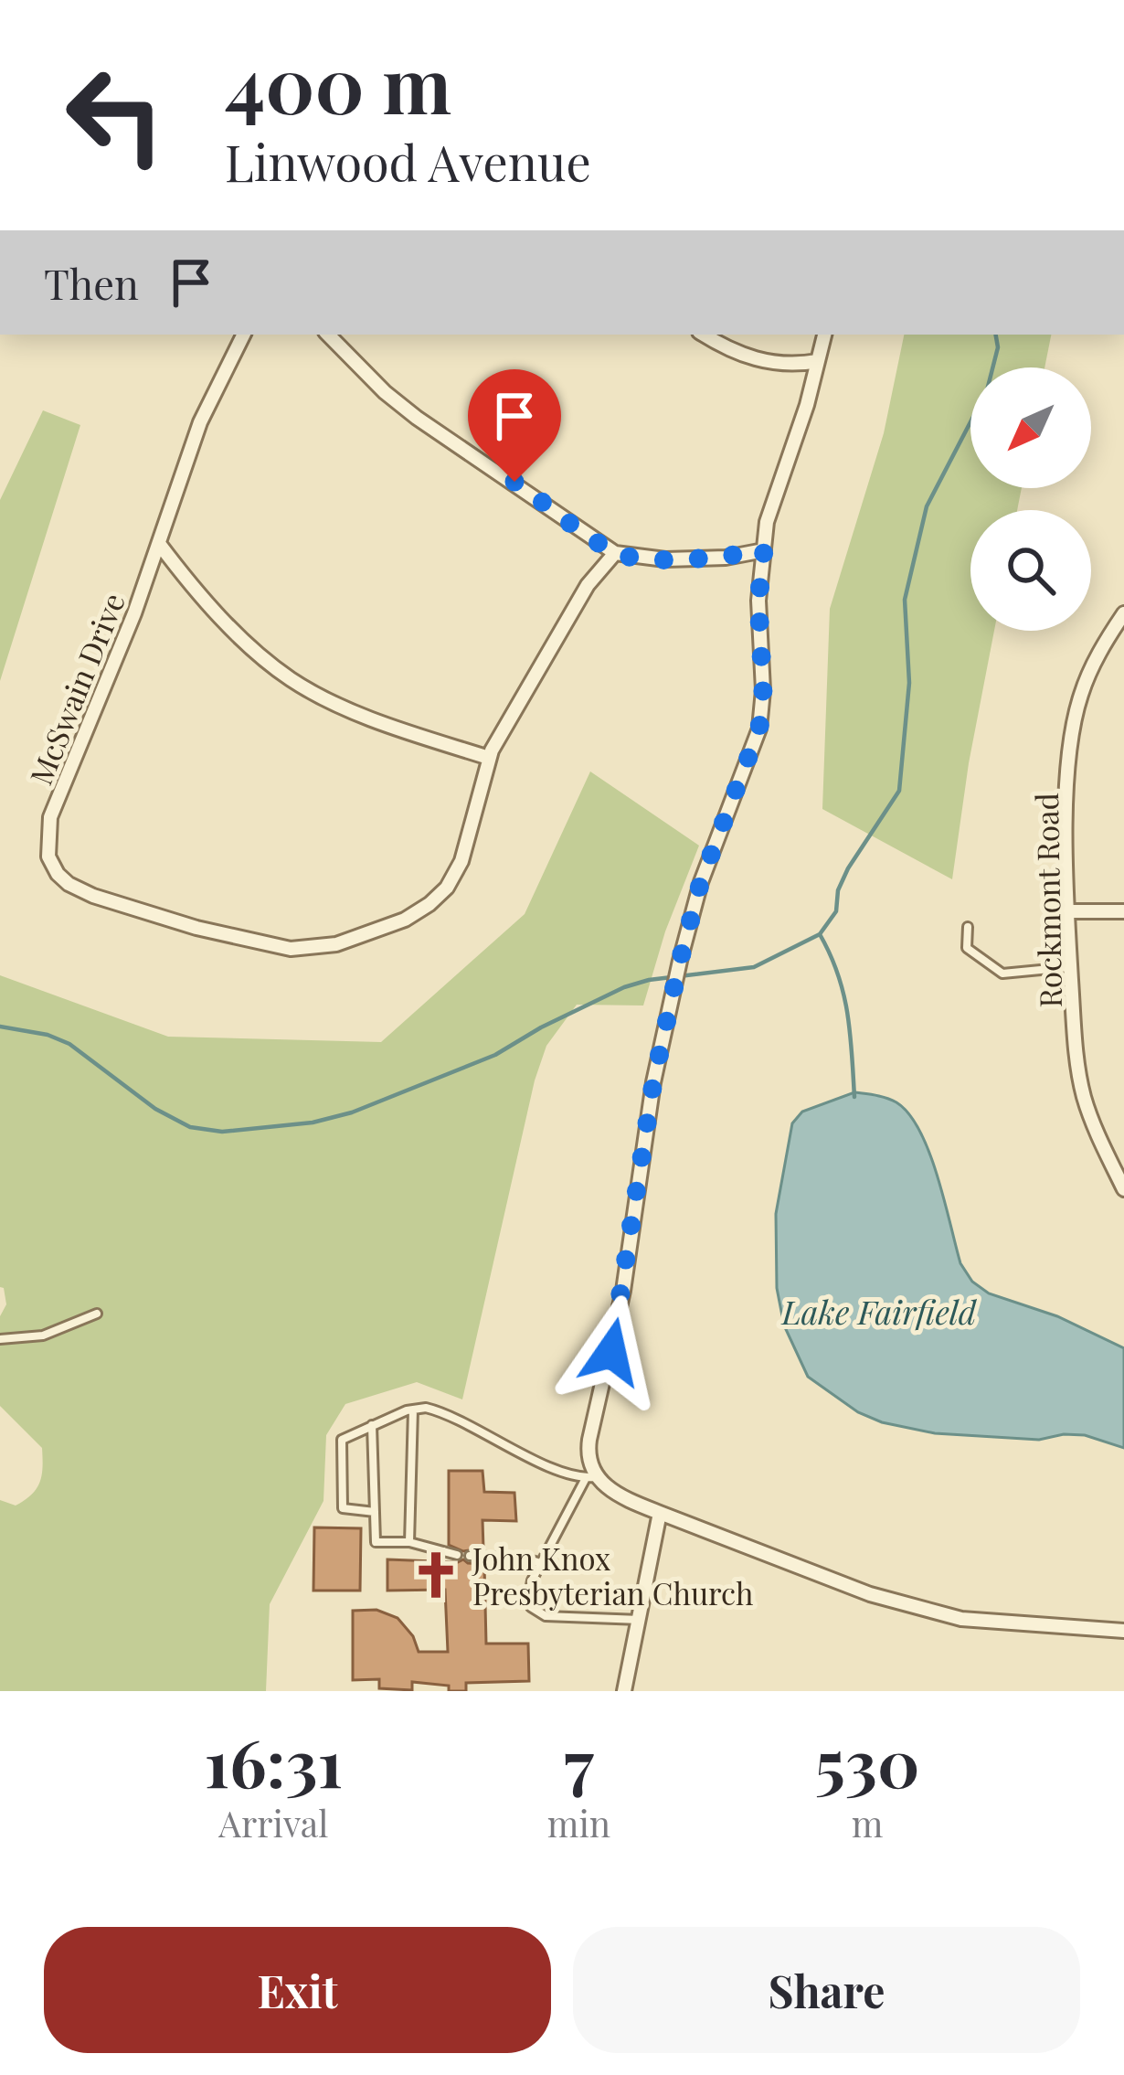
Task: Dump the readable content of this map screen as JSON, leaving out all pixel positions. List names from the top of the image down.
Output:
{
  "streets": {
    "street": ["McSwain Drive", "Rockmont Road"]
  },
  "water": ["Lake Fairfield"],
  "places": {
    "church": ["John Knox Presbyterian Church"]
  },
  "north": "bottom left",
  "page": {
    "turn": ["400 m", "Linwood Avenue"],
    "then": "Then",
    "eta": [
      "16:31",
      "Arrival",
      "7",
      "min",
      "530",
      "m"
    ],
    "buttons": ["Exit", "Share"]
  }
}
